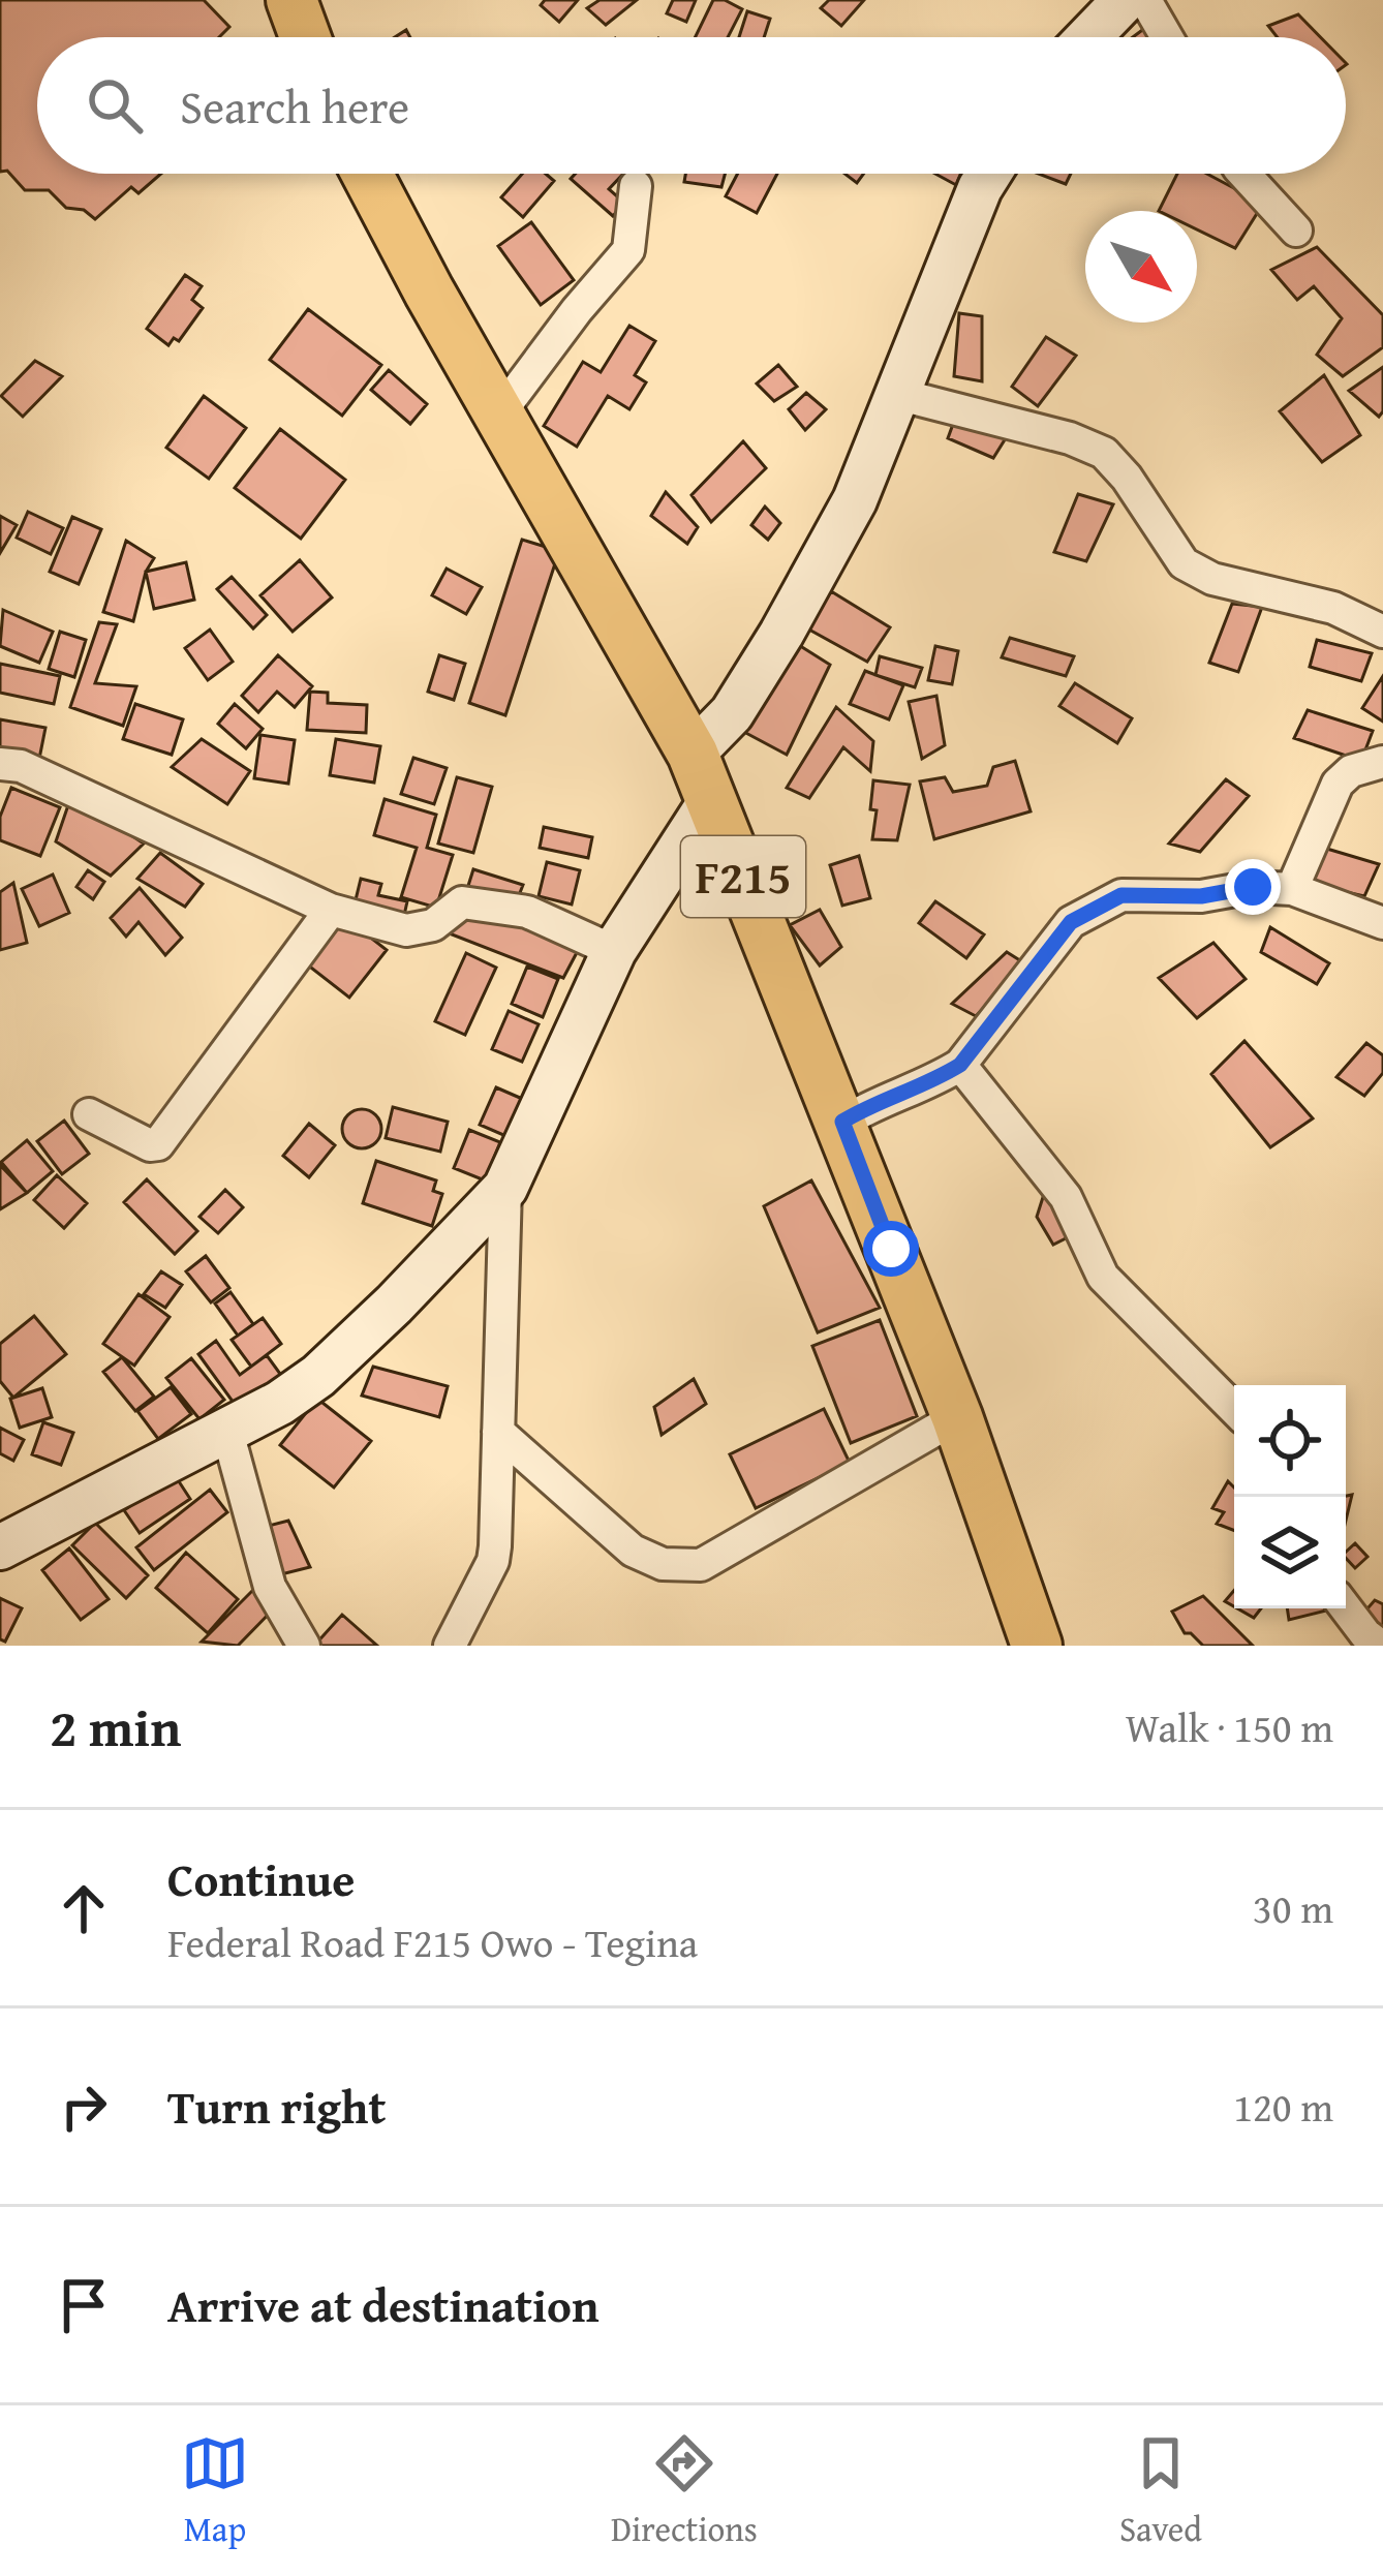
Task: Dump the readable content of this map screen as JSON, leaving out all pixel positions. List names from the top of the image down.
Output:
{
  "streets": {
    "main road": ["F215"]
  },
  "north": "bottom right",
  "page": {
    "search": "Search here",
    "heading": ["2 min", "Walk · 150 m"],
    "list": [
      ["Continue", "Federal Road F215 Owo - Tegina", "30 m"],
      ["Turn right", "120 m"],
      "Arrive at destination"
    ],
    "nav": ["Map", "Directions", "Saved"]
  }
}
